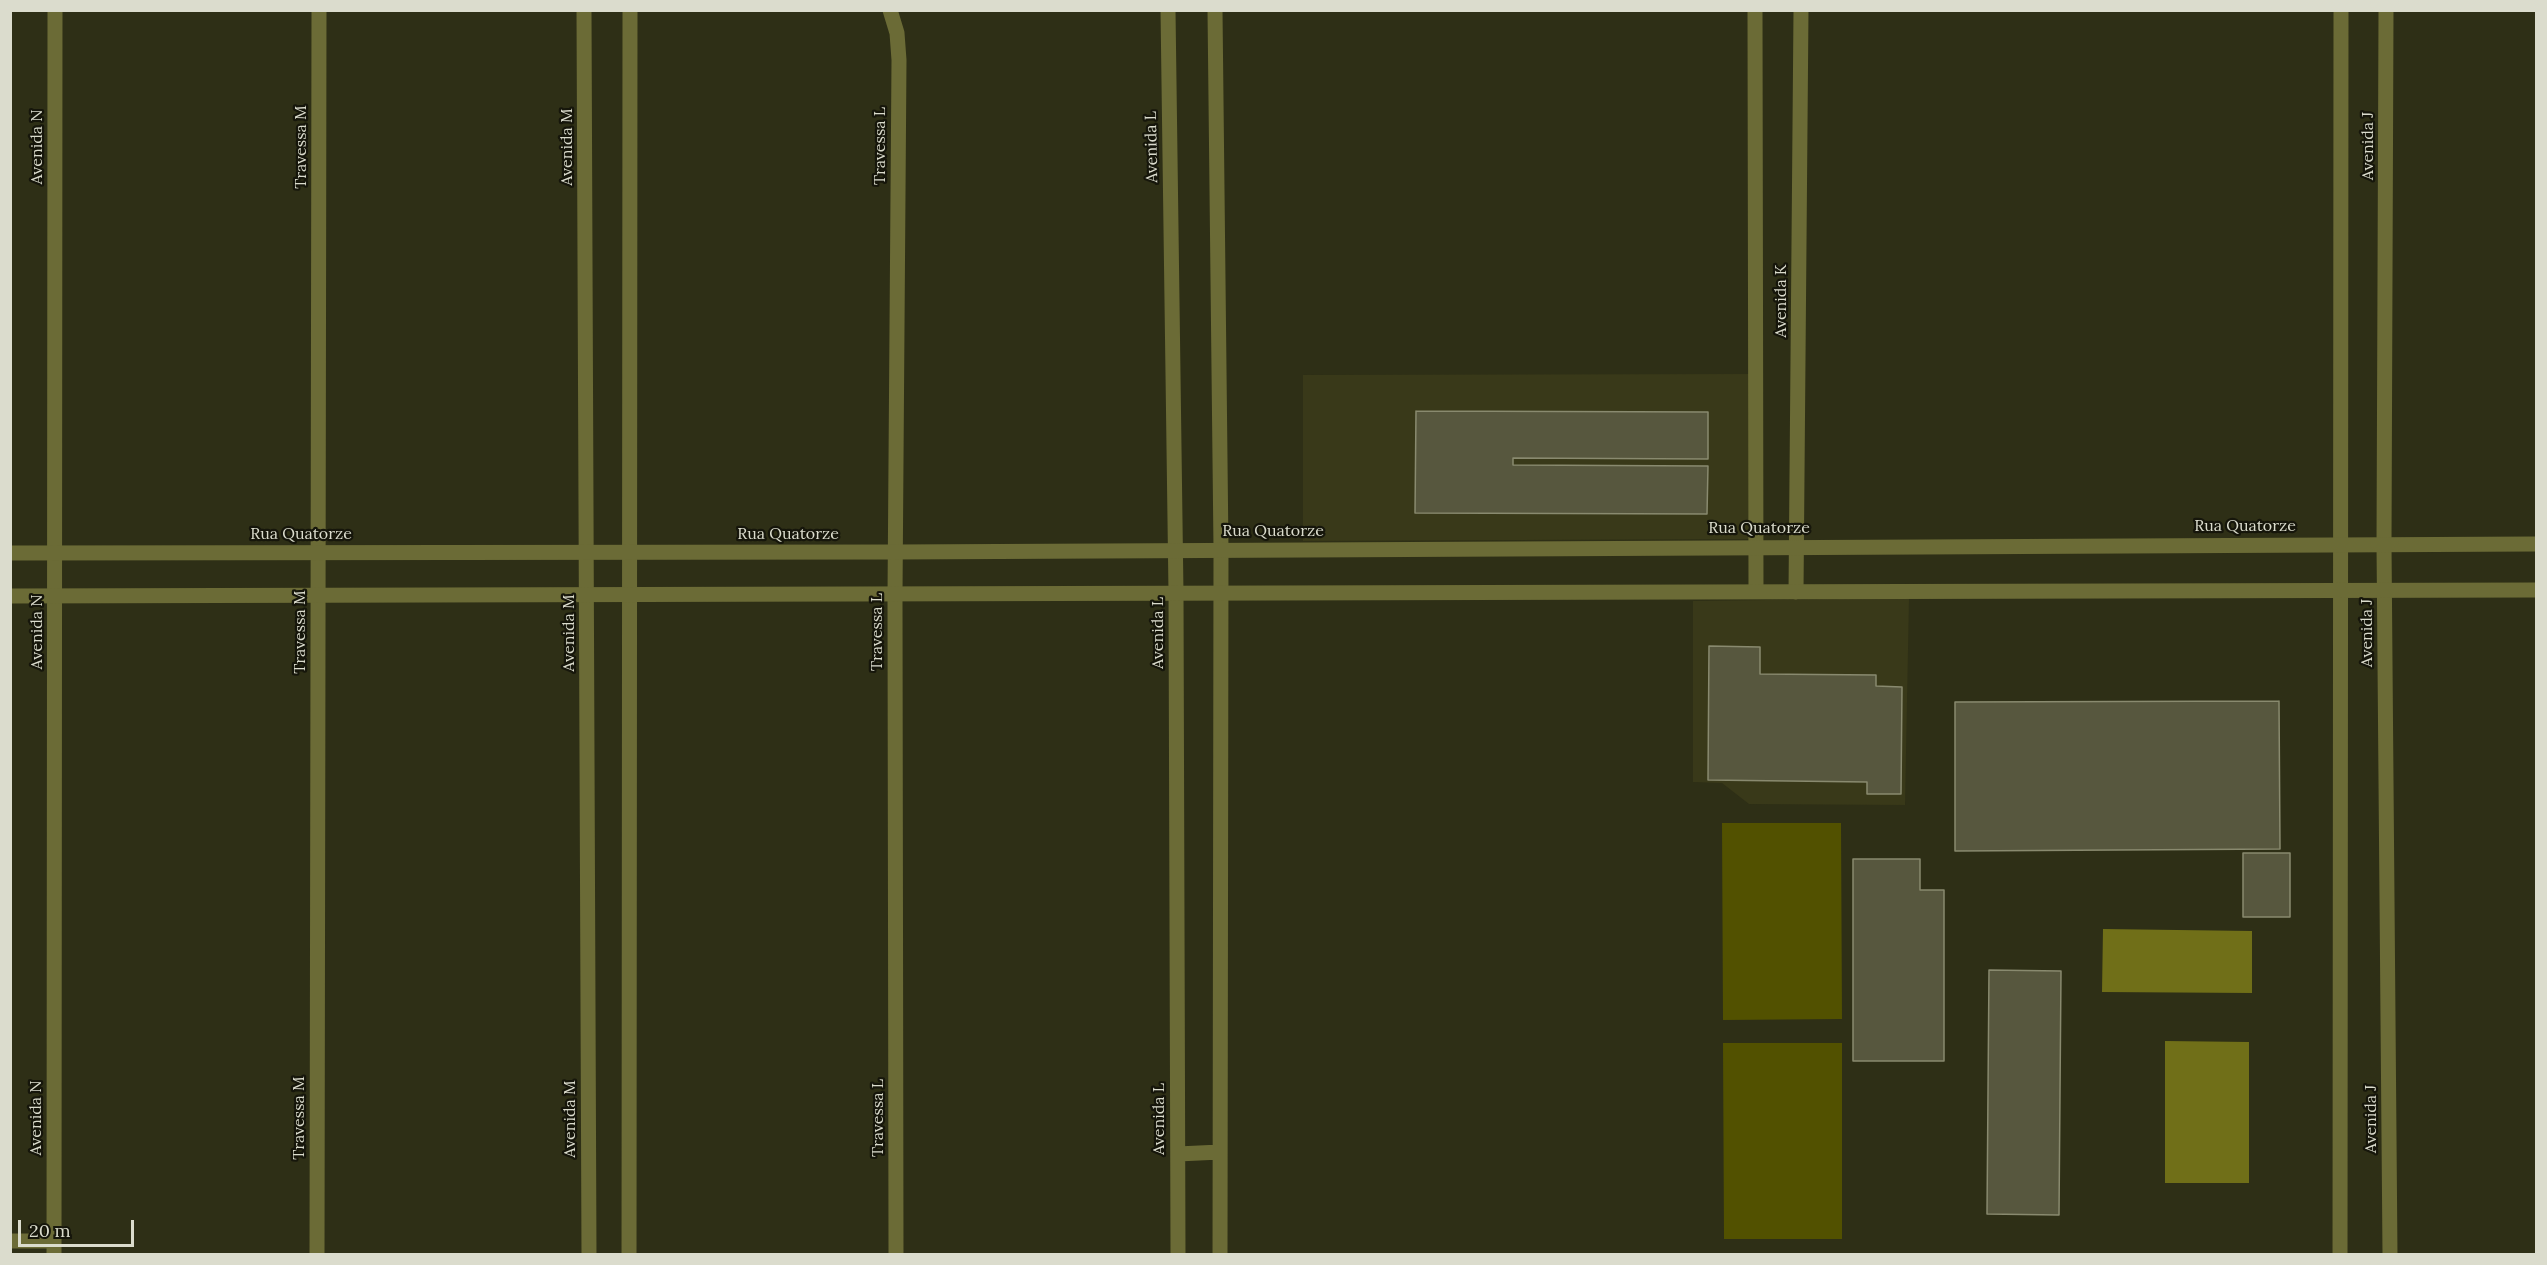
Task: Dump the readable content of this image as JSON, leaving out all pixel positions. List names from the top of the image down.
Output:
{
  "streets": {
    "street": [
      "Travessa L",
      "Avenida J",
      "Avenida N",
      "Travessa M",
      "Avenida M",
      "Avenida L",
      "Avenida K",
      "Rua Quatorze"
    ]
  },
  "crossings": [
    ["Travessa L", "Rua Quatorze"],
    ["Avenida J", "Rua Quatorze"],
    ["Avenida N", "Rua Quatorze"],
    ["Travessa M", "Rua Quatorze"],
    ["Avenida M", "Rua Quatorze"],
    ["Avenida L", "Rua Quatorze"],
    ["Avenida K", "Rua Quatorze"]
  ],
  "scale_bar": "20 m"
}
